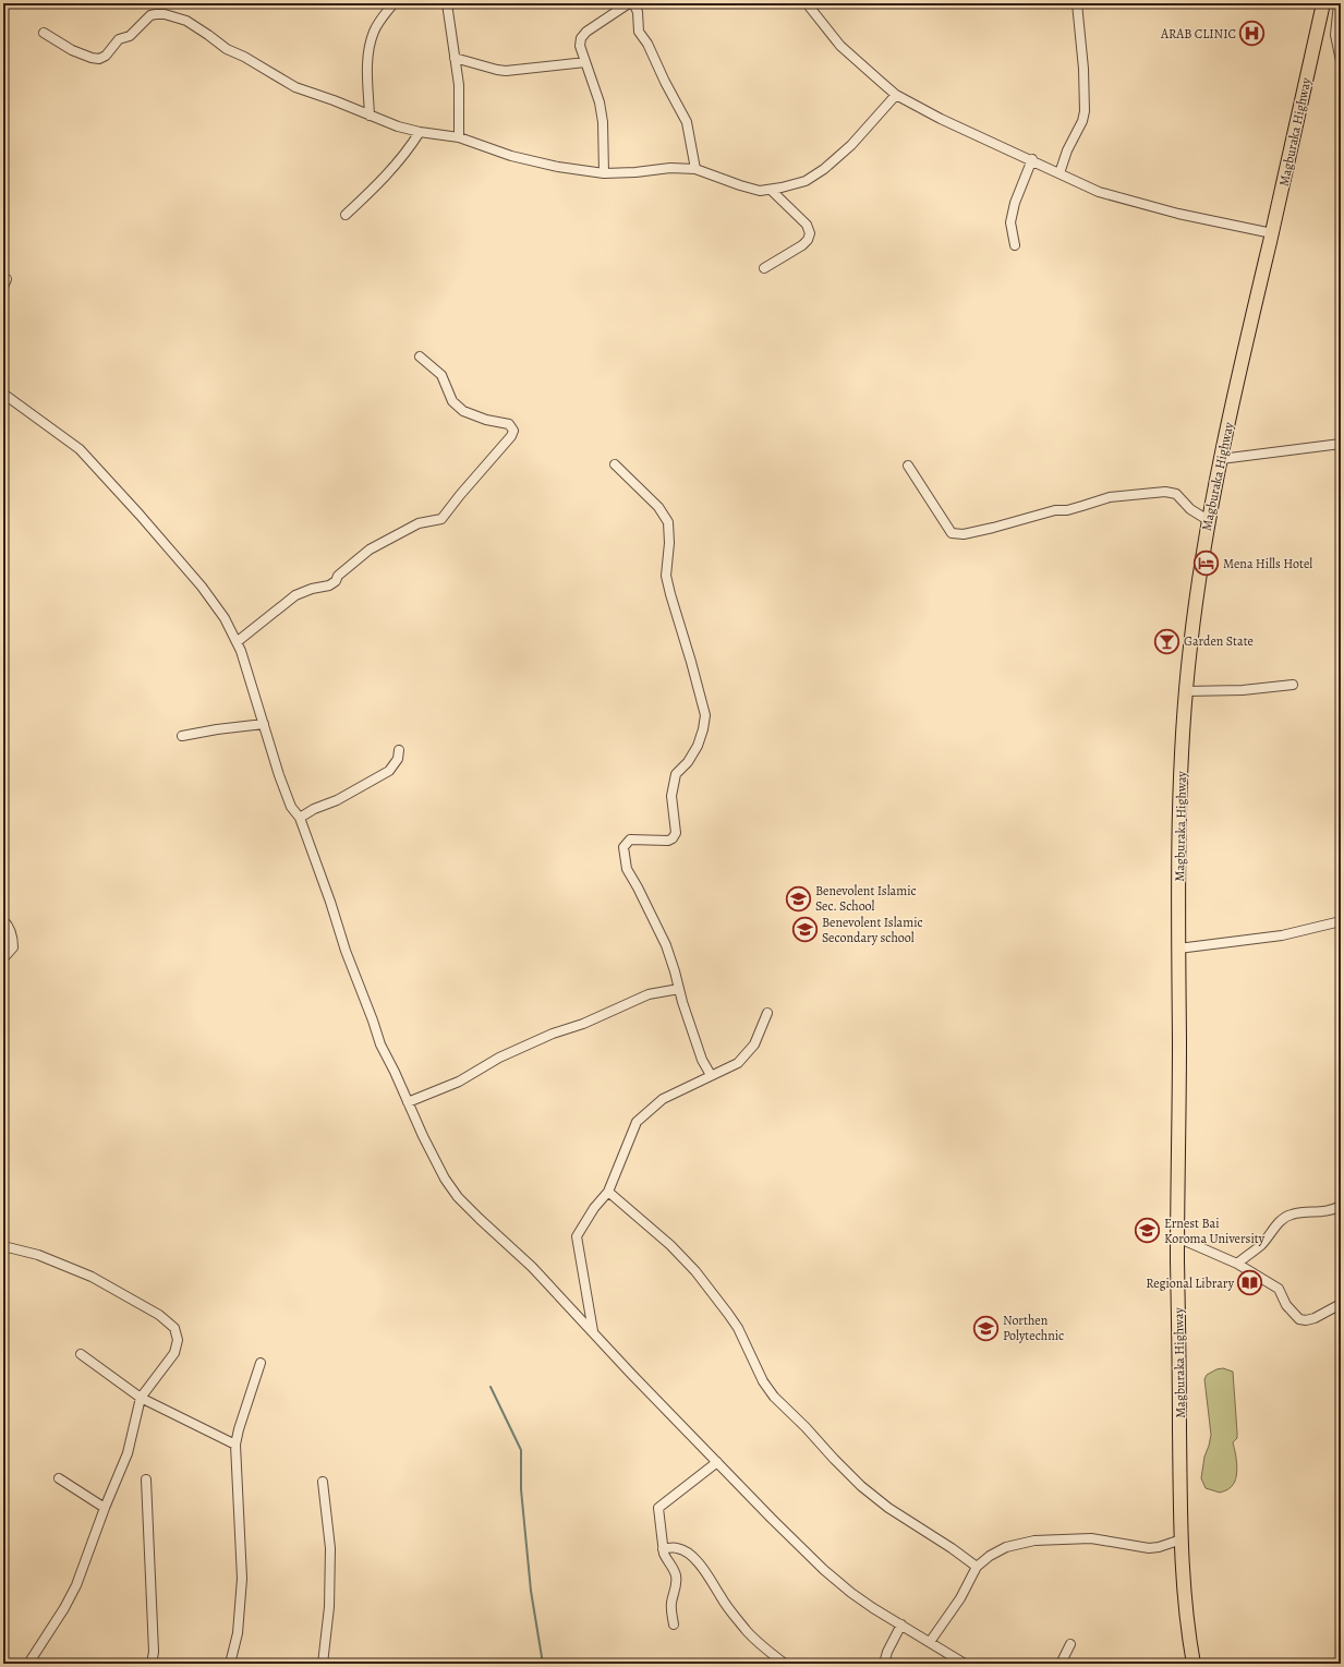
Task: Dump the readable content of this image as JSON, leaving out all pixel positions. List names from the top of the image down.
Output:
{
  "streets": {
    "main road": ["Magburaka Highway"]
  },
  "places": {
    "hospital": ["ARAB CLINIC"],
    "hotel": ["Mena Hills Hotel"],
    "bar": ["Garden State"],
    "school or university": [
      "Benevolent Islamic Sec. School",
      "Benevolent Islamic Secondary school",
      "Ernest Bai Koroma University",
      "Northen Polytechnic"
    ],
    "library": ["Regional Library"]
  }
}
